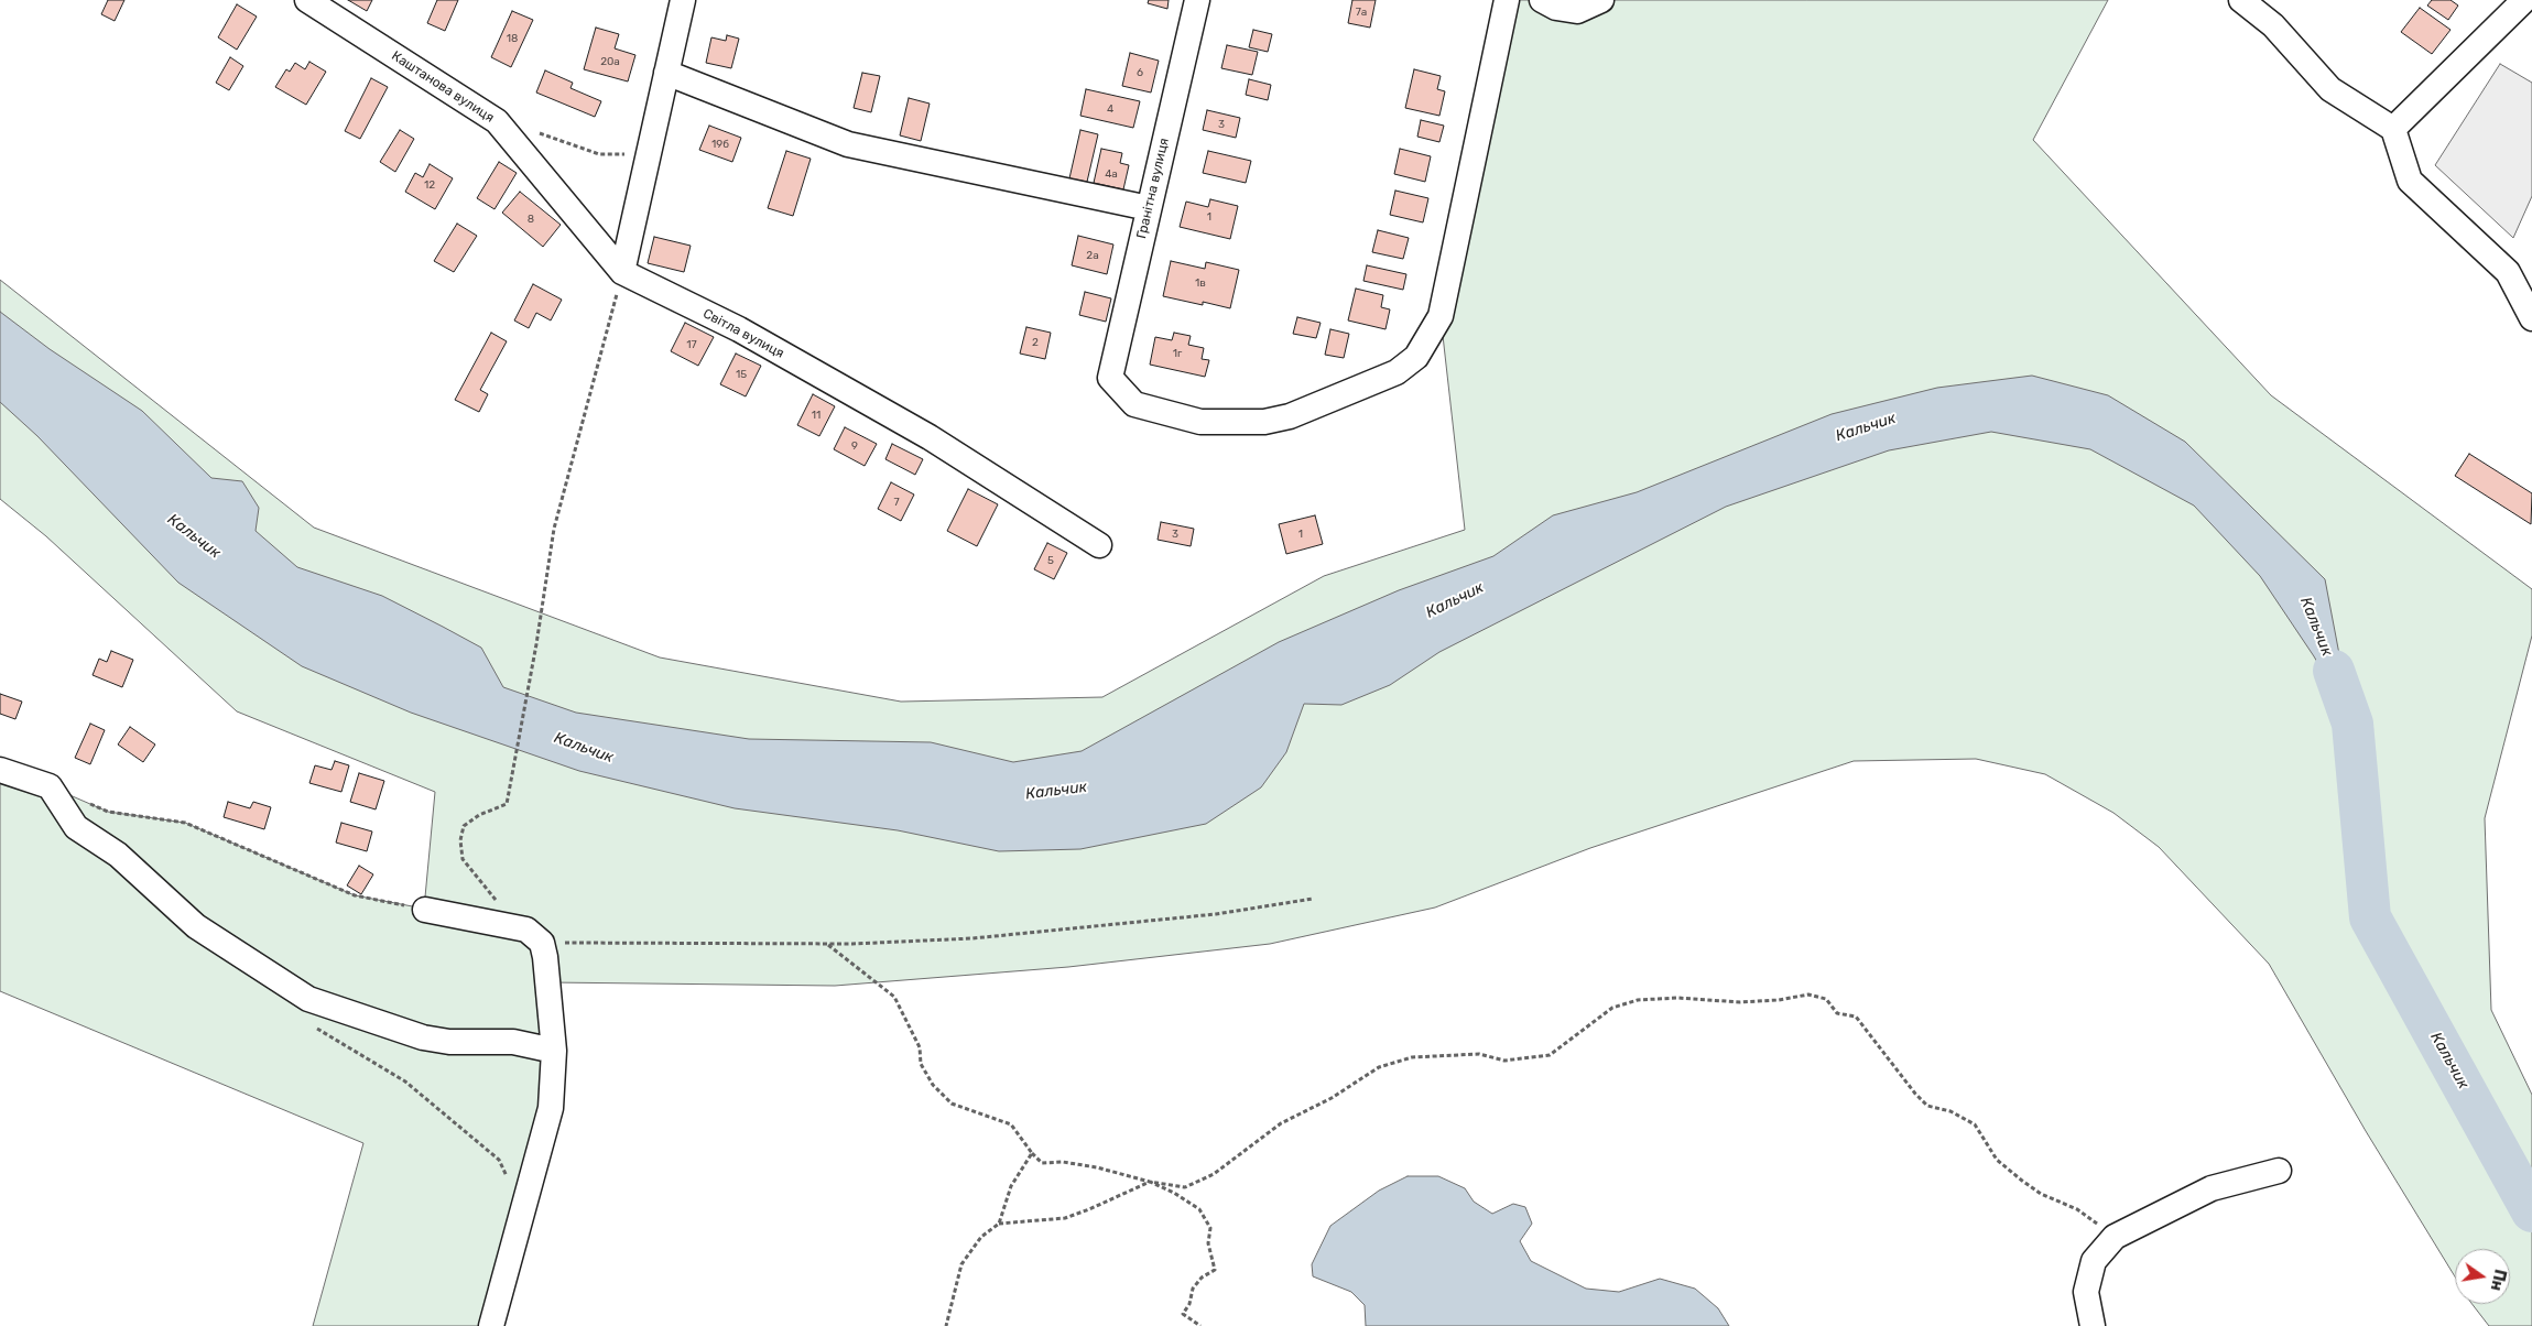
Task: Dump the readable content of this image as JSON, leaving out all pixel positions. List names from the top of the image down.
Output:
{
  "streets": {
    "street": ["Каштанова вулиця", "Гранітна вулиця", "Світла вулиця"]
  },
  "crossings": [
    ["Каштанова вулиця", "Світла вулиця"]
  ],
  "water": ["Кальчик"],
  "house_numbers": [
    "7а",
    "18",
    "20а",
    "6",
    "4",
    "3",
    "19б",
    "4а",
    "12",
    "1",
    "8",
    "2а",
    "1в",
    "2",
    "17",
    "1г",
    "15",
    "11",
    "9",
    "7",
    "3",
    "1",
    "5"
  ],
  "north": "right"
}
